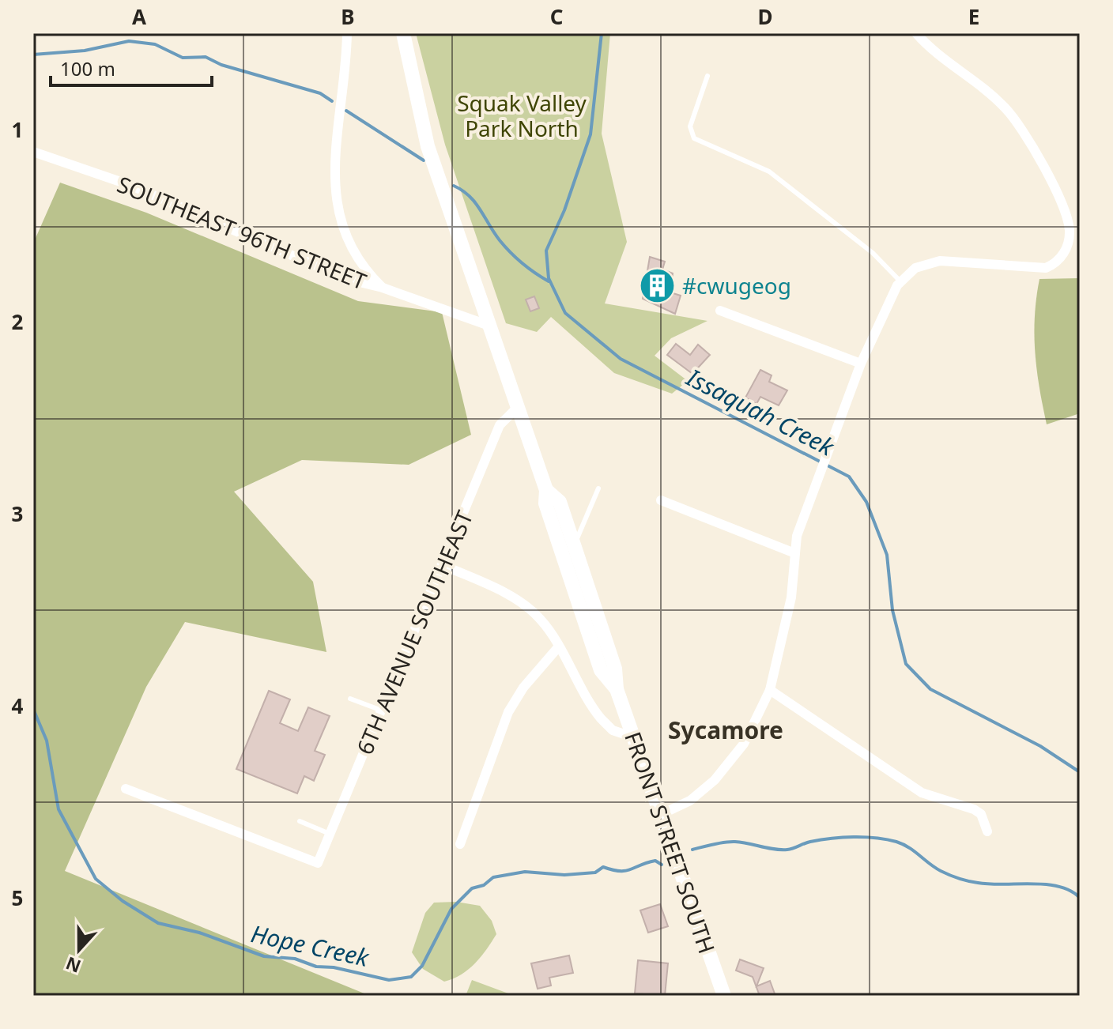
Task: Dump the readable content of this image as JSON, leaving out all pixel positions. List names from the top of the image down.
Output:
{
  "streets": {
    "main road": ["FRONT STREET SOUTH"],
    "street": ["SOUTHEAST 96TH STREET", "6TH AVENUE SOUTHEAST"]
  },
  "crossings": [
    ["SOUTHEAST 96TH STREET", "FRONT STREET SOUTH"],
    ["6TH AVENUE SOUTHEAST", "FRONT STREET SOUTH"]
  ],
  "districts": ["Sycamore"],
  "water": ["Issaquah Creek", "Hope Creek"],
  "parks": ["Squak Valley Park North"],
  "places": {
    "building": ["#cwugeog"]
  },
  "scale_bar": "100 m",
  "north": "bottom",
  "grid": {
    "columns": [
      "A",
      "B",
      "C",
      "D",
      "E"
    ],
    "rows": [
      "1",
      "2",
      "3",
      "4",
      "5"
    ]
  }
}
